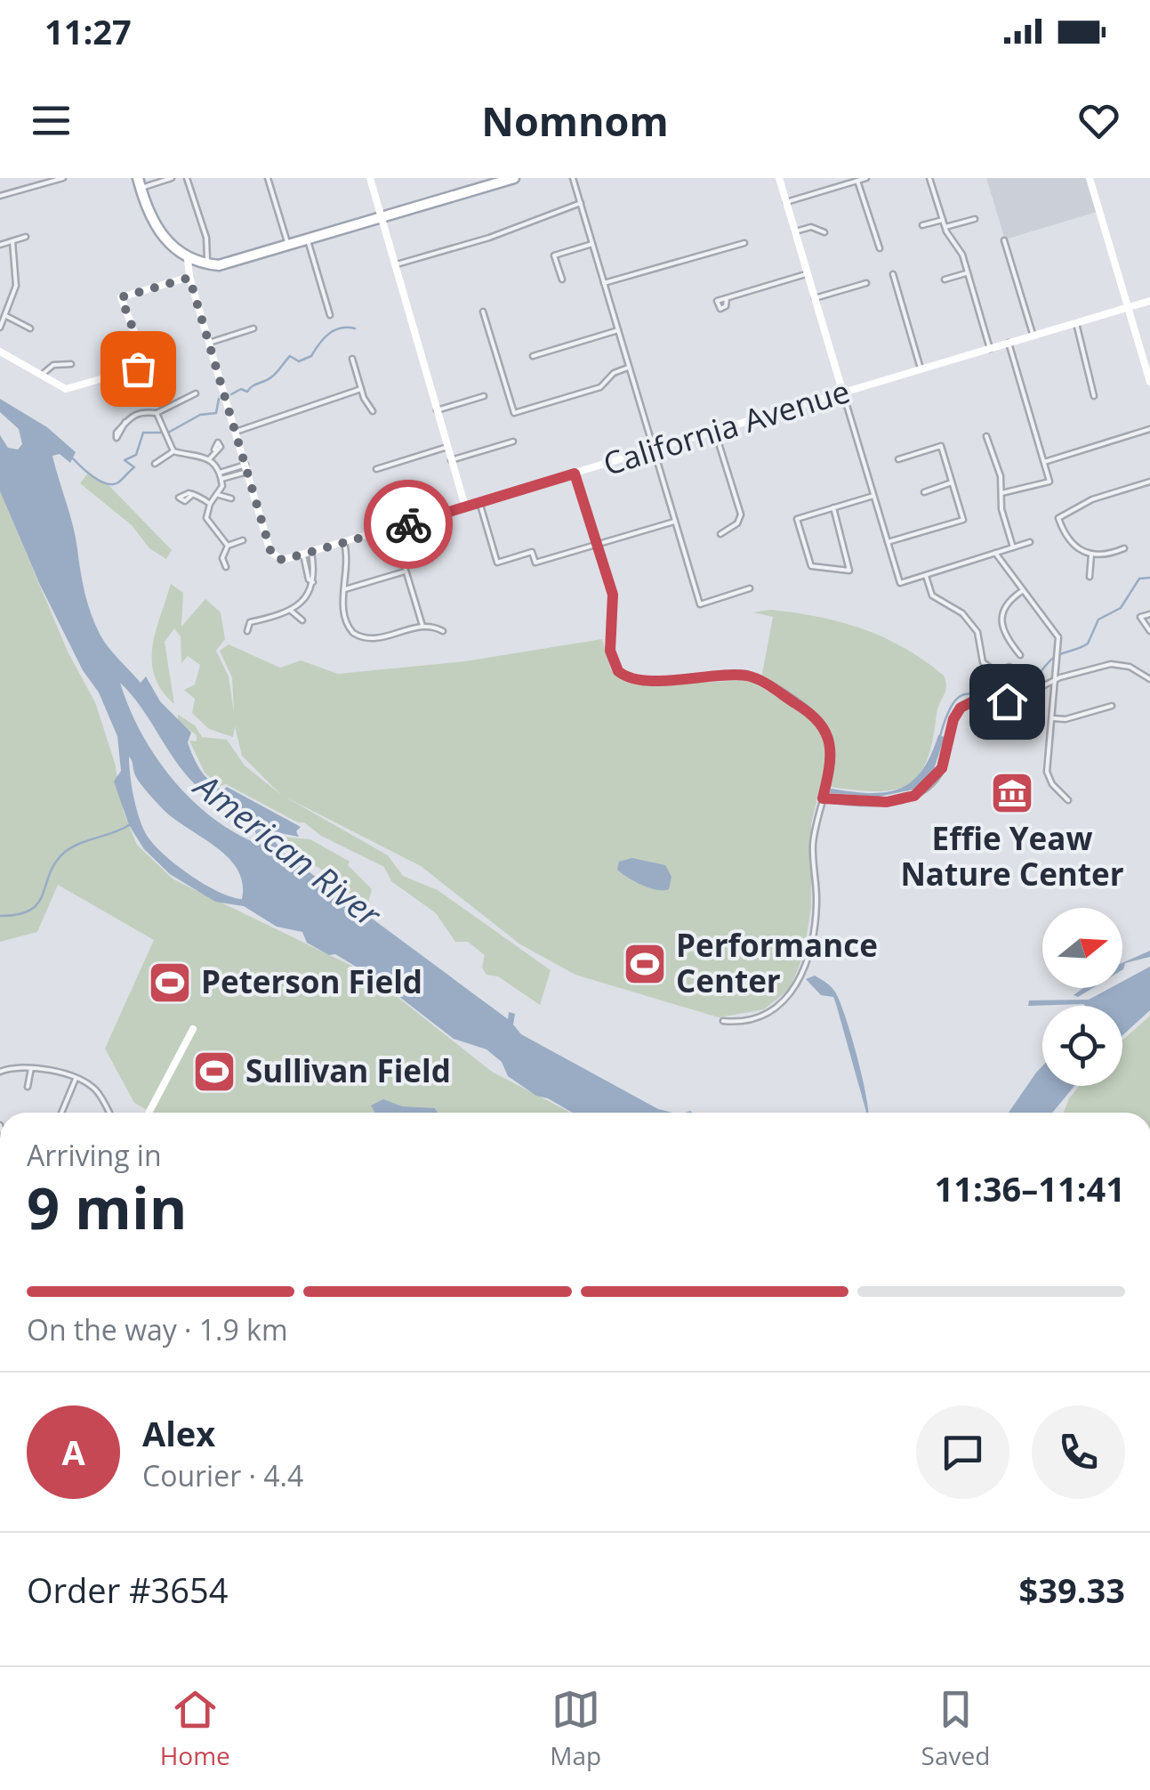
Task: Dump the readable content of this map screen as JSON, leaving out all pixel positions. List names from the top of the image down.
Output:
{
  "streets": {
    "street": ["California Avenue"]
  },
  "water": ["American River"],
  "places": {
    "museum": ["Effie Yeaw Nature Center"],
    "sports": ["Performance Center", "Peterson Field", "Sullivan Field"]
  },
  "north": "right",
  "page": {
    "status": "11:27",
    "header": "Nomnom",
    "heading": ["9 min", "Arriving in", "11:36–11:41"],
    "panel": [
      "Alex",
      "Courier · 4.4",
      "Order #3654",
      "$39.33"
    ],
    "bar": "On the way · 1.9 km",
    "round": "A",
    "tabs": ["Home", "Map", "Saved"]
  }
}
